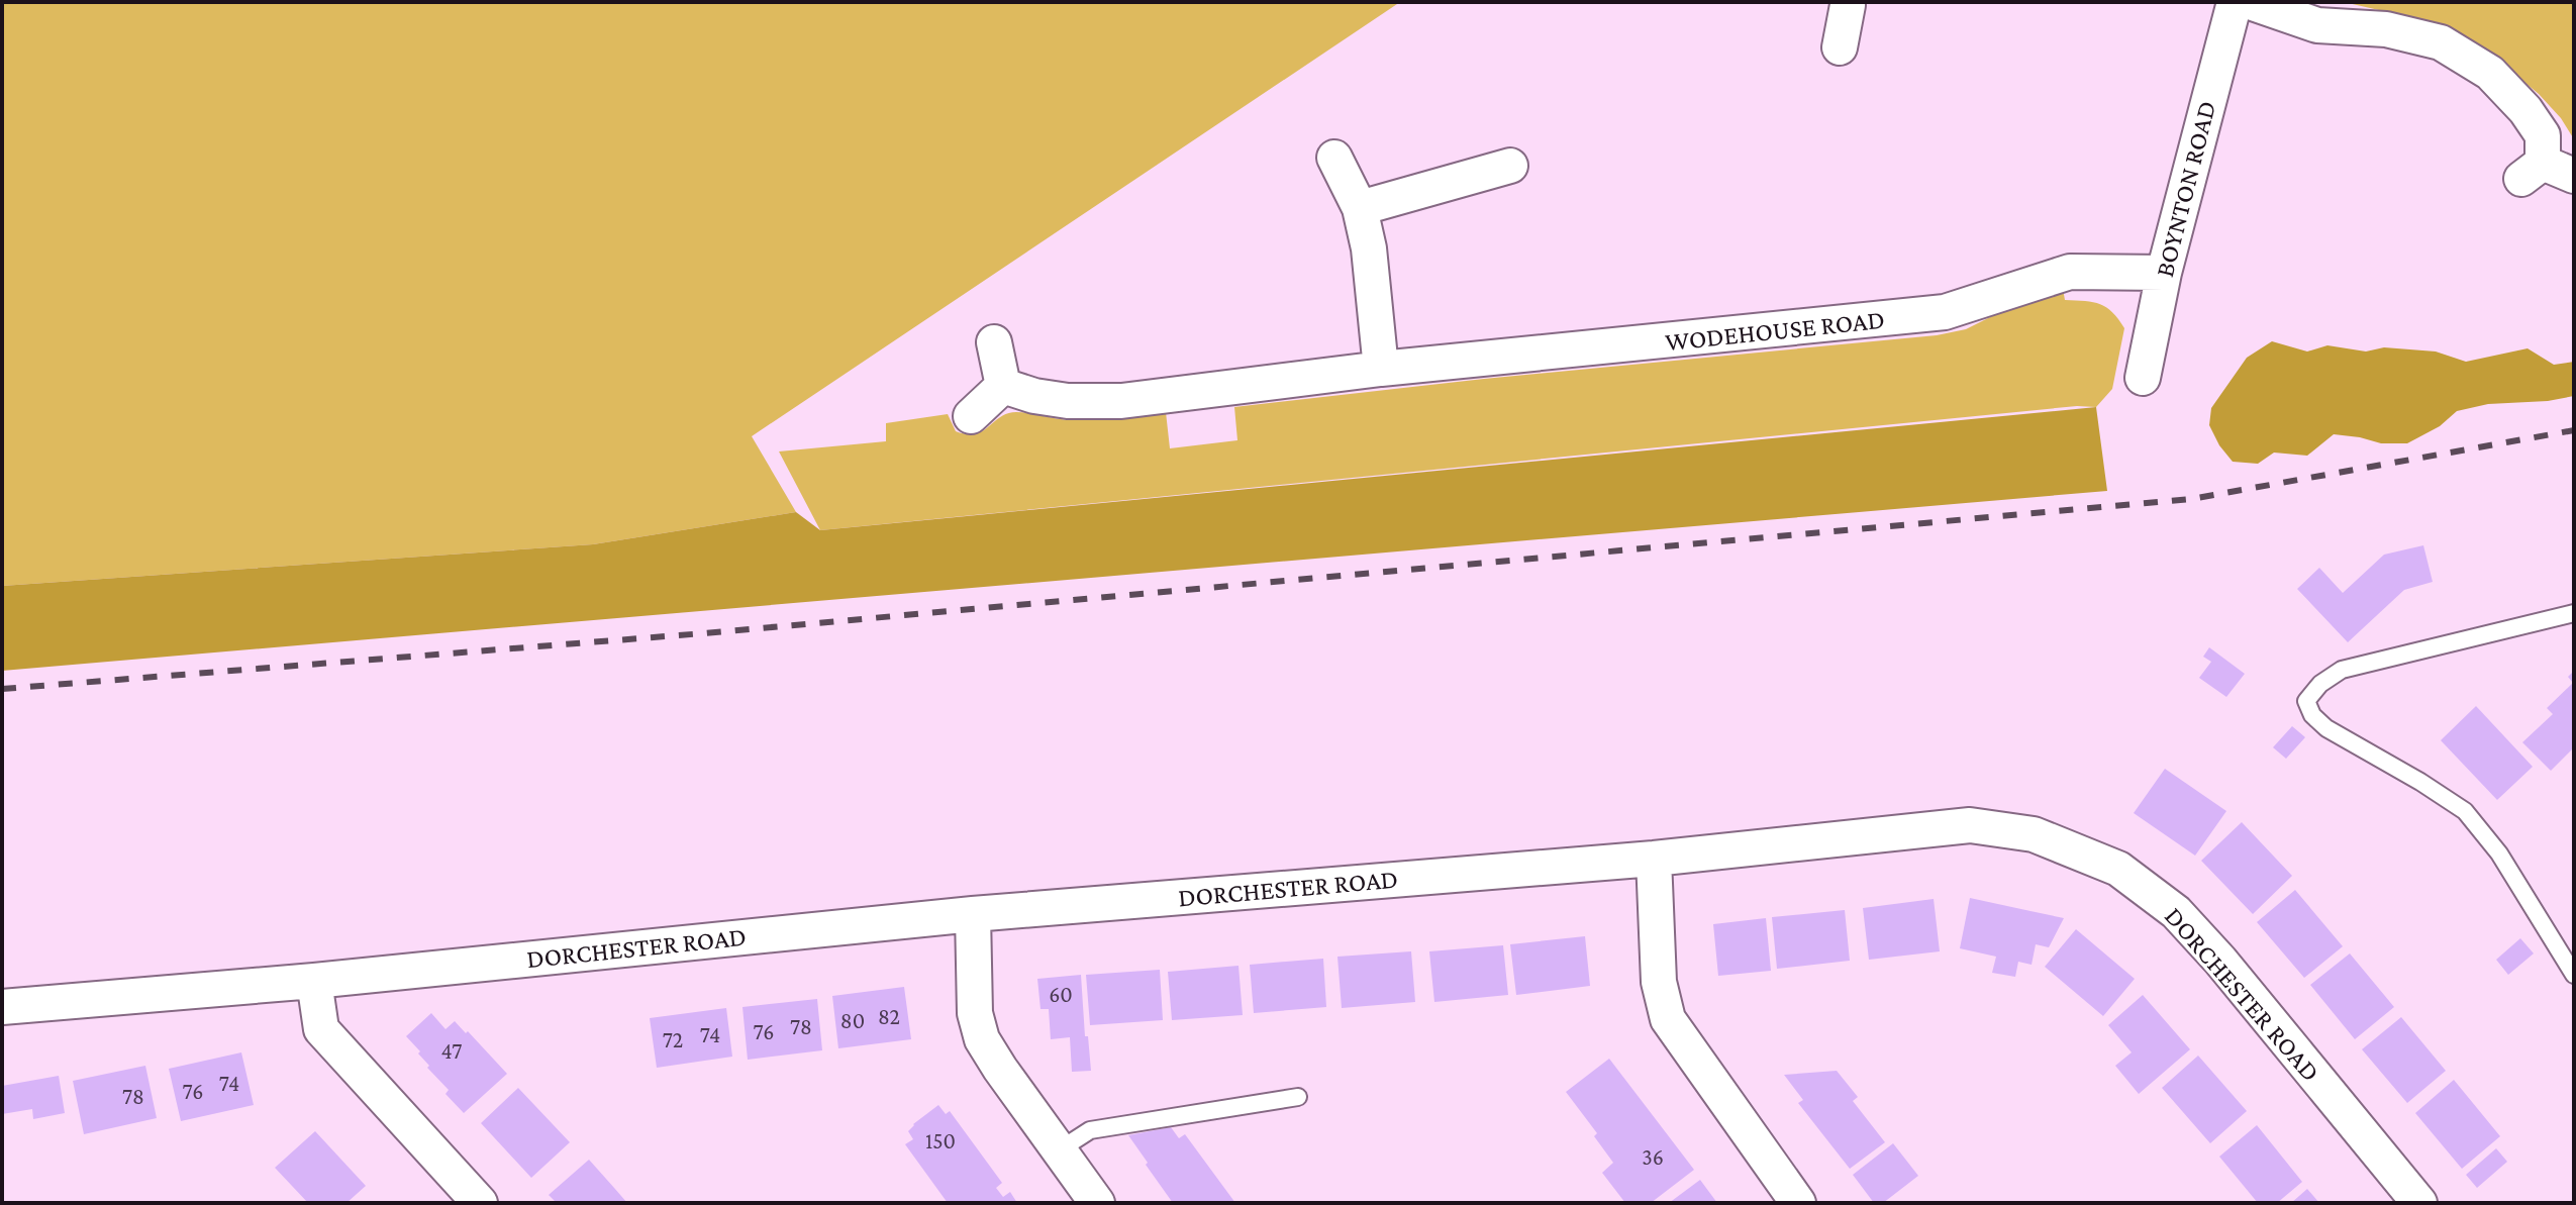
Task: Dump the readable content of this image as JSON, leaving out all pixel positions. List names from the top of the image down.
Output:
{
  "streets": {
    "street": ["BOYNTON ROAD", "WODEHOUSE ROAD", "DORCHESTER ROAD"]
  },
  "crossings": [
    ["BOYNTON ROAD", "WODEHOUSE ROAD"]
  ],
  "house_numbers": [
    "60",
    "82",
    "80",
    "78",
    "76",
    "74",
    "72",
    "47",
    "74",
    "76",
    "78",
    "150",
    "36"
  ]
}
